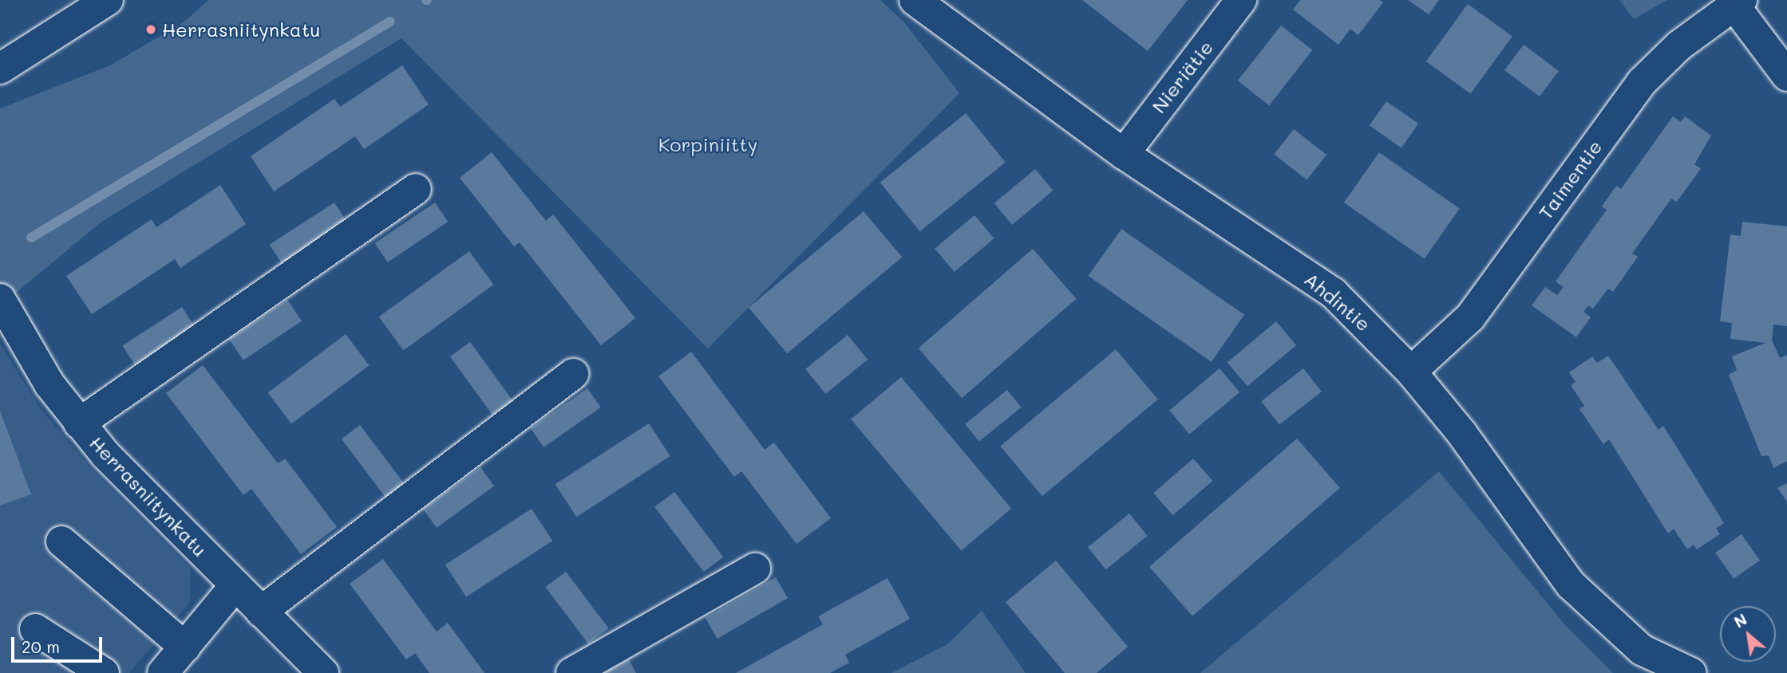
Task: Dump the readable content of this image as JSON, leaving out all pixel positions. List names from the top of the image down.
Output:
{
  "streets": {
    "street": [
      "Nieriätie",
      "Taimentie",
      "Ahdintie",
      "Herrasniitynkatu"
    ]
  },
  "crossings": [
    ["Nieriätie", "Ahdintie"],
    ["Taimentie", "Ahdintie"]
  ],
  "parks": ["Korpiniitty"],
  "places": ["Herrasniitynkatu"],
  "scale_bar": "20 m",
  "north": "top left"
}
